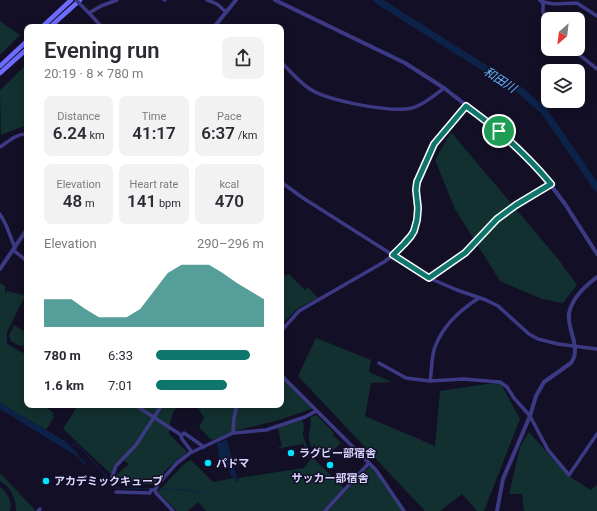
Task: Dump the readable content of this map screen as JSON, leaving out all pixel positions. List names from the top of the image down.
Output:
{
  "water": ["和田川"],
  "places": [
    "ラグビー部宿舎",
    "パドマ",
    "サッカー部宿舎",
    "アカデミックキューブ"
  ],
  "north": "bottom left",
  "page": {
    "heading": ["Evening run", "20:19 · 8 × 780 m"],
    "stats": [
      ["Distance", "6.24 km"],
      ["Time", "41:17"],
      ["Pace", "6:37 /km"],
      ["Elevation", "48 m"],
      ["Heart rate", "141 bpm"],
      ["kcal", "470"]
    ],
    "chart": ["Elevation", "290–296 m"],
    "list": [
      {
        "name": "780 m",
        "note": "6:33"
      },
      {
        "name": "1.6 km",
        "note": "7:01"
      }
    ]
  }
}
